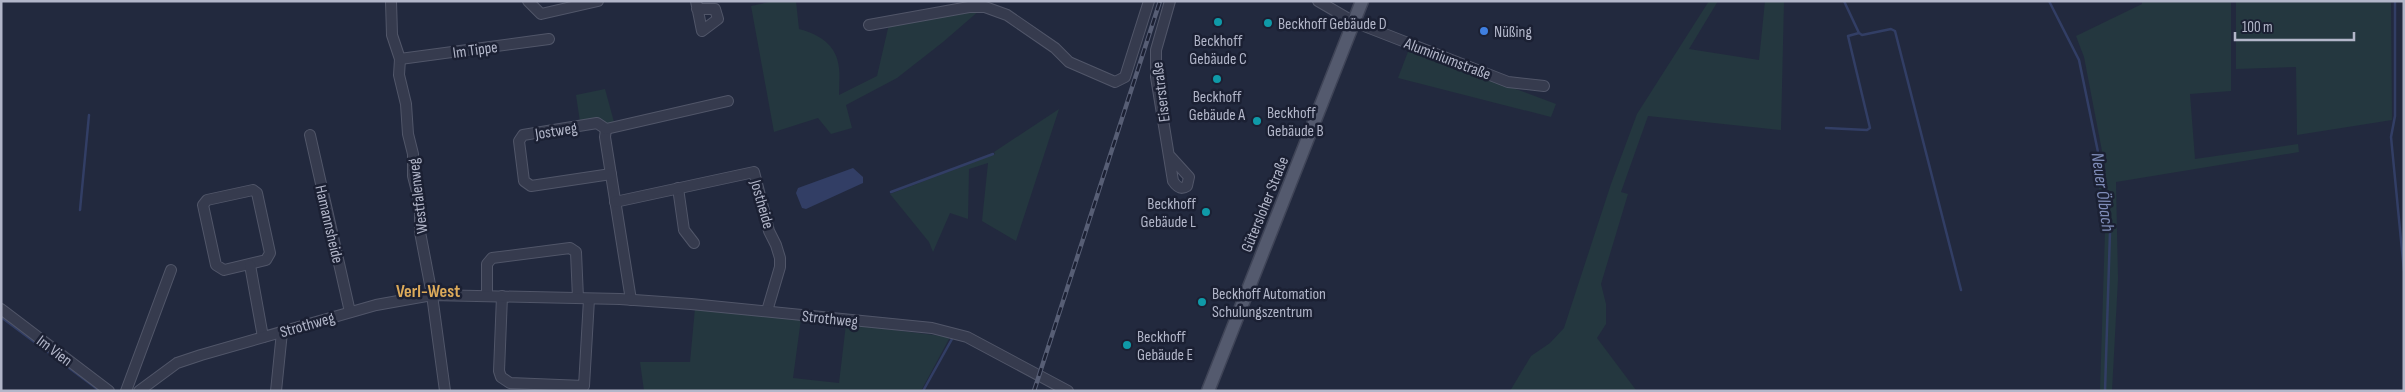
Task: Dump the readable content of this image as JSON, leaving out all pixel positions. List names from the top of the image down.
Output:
{
  "streets": {
    "main road": ["Gütersloher Straße"],
    "street": [
      "Im Tippe",
      "Aluminiumstraße",
      "Eiserstraße",
      "Jostweg",
      "Westfalenweg",
      "Jostheide",
      "Hamannsheide",
      "Strothweg",
      "Im Vien"
    ]
  },
  "crossings": [
    ["Im Tippe", "Westfalenweg"],
    ["Aluminiumstraße", "Gütersloher Straße"],
    ["Westfalenweg", "Strothweg"],
    ["Jostheide", "Strothweg"],
    ["Hamannsheide", "Strothweg"]
  ],
  "districts": ["Verl-West"],
  "water": ["Neuer Ölbach"],
  "places": [
    "Beckhoff Gebäude C",
    "Beckhoff Gebäude D",
    "Nüßing",
    "Beckhoff Gebäude A",
    "Beckhoff Gebäude B",
    "Beckhoff Gebäude L",
    "Beckhoff Automation Schulungszentrum",
    "Beckhoff Gebäude E"
  ],
  "scale_bar": "100 m"
}
